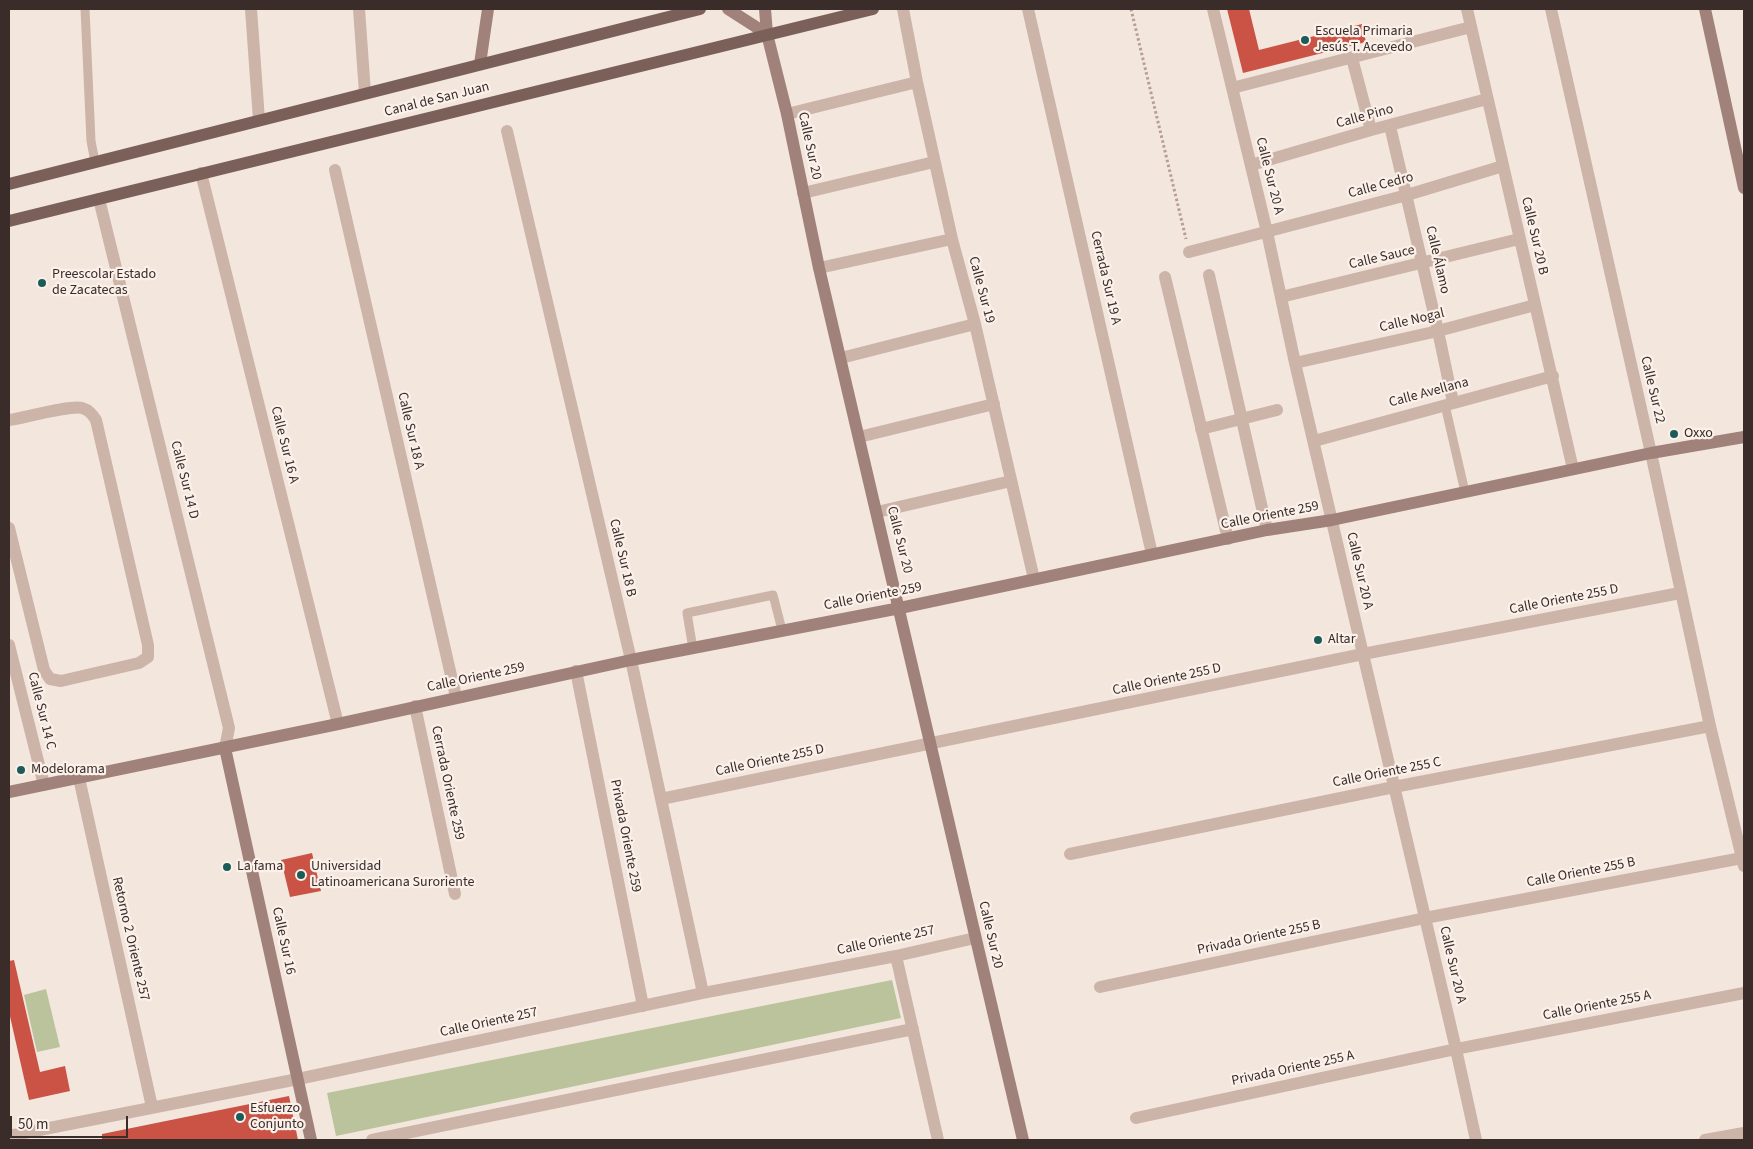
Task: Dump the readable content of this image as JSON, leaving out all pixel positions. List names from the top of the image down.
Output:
{
  "streets": {
    "main road": ["Canal de San Juan"],
    "street": [
      "Calle Pino",
      "Calle Sur 20",
      "Calle Sur 20 A",
      "Calle Cedro",
      "Calle Sur 20 B",
      "Calle Sauce",
      "Calle Álamo",
      "Cerrada Sur 19 A",
      "Calle Sur 19",
      "Calle Nogal",
      "Calle Sur 22",
      "Calle Avellana",
      "Calle Sur 18 A",
      "Calle Sur 16 A",
      "Calle Sur 14 D",
      "Calle Oriente 259",
      "Calle Sur 18 B",
      "Calle Oriente 255 D",
      "Calle Sur 14 C",
      "Calle Oriente 255 C",
      "Cerrada Oriente 259",
      "Privada Oriente 259",
      "Calle Oriente 255 B",
      "Privada Oriente 255 B",
      "Retorno 2 Oriente 257",
      "Calle Sur 16",
      "Calle Oriente 257",
      "Calle Oriente 255 A",
      "Privada Oriente 255 A"
    ]
  },
  "crossings": [
    ["Canal de San Juan", "Calle Sur 20"],
    ["Canal de San Juan", "Calle Sur 16 A"],
    ["Canal de San Juan", "Calle Sur 14 D"],
    ["Calle Pino", "Calle Sur 20 A"],
    ["Calle Pino", "Calle Sur 20 B"],
    ["Calle Pino", "Calle Álamo"],
    ["Calle Sur 20", "Calle Oriente 259"],
    ["Calle Sur 20", "Calle Oriente 255 D"],
    ["Calle Sur 20", "Calle Oriente 257"],
    ["Calle Sur 20 A", "Calle Cedro"],
    ["Calle Sur 20 A", "Calle Sauce"],
    ["Calle Sur 20 A", "Calle Nogal"],
    ["Calle Sur 20 A", "Calle Avellana"],
    ["Calle Sur 20 A", "Calle Oriente 259"],
    ["Calle Sur 20 A", "Calle Oriente 255 D"],
    ["Calle Sur 20 A", "Calle Oriente 255 C"],
    ["Calle Sur 20 A", "Calle Oriente 255 B"],
    ["Calle Sur 20 A", "Privada Oriente 255 B"],
    ["Calle Sur 20 A", "Calle Oriente 255 A"],
    ["Calle Sur 20 A", "Privada Oriente 255 A"],
    ["Calle Cedro", "Calle Sur 20 B"],
    ["Calle Cedro", "Calle Álamo"],
    ["Calle Sur 20 B", "Calle Sauce"],
    ["Calle Sur 20 B", "Calle Nogal"],
    ["Calle Sur 20 B", "Calle Avellana"],
    ["Calle Sur 20 B", "Calle Oriente 259"],
    ["Calle Sauce", "Calle Álamo"],
    ["Calle Álamo", "Calle Nogal"],
    ["Calle Álamo", "Calle Avellana"],
    ["Calle Álamo", "Calle Oriente 259"],
    ["Cerrada Sur 19 A", "Calle Oriente 259"],
    ["Calle Sur 19", "Calle Oriente 259"],
    ["Calle Sur 22", "Calle Oriente 259"],
    ["Calle Sur 22", "Calle Oriente 255 D"],
    ["Calle Sur 22", "Calle Oriente 255 C"],
    ["Calle Sur 22", "Calle Oriente 255 B"],
    ["Calle Sur 18 A", "Calle Oriente 259"],
    ["Calle Sur 16 A", "Calle Oriente 259"],
    ["Calle Sur 14 D", "Calle Oriente 259"],
    ["Calle Sur 14 D", "Calle Sur 16"],
    ["Calle Oriente 259", "Calle Sur 18 B"],
    ["Calle Oriente 259", "Calle Sur 14 C"],
    ["Calle Oriente 259", "Cerrada Oriente 259"],
    ["Calle Oriente 259", "Privada Oriente 259"],
    ["Calle Oriente 259", "Retorno 2 Oriente 257"],
    ["Calle Oriente 259", "Calle Sur 16"],
    ["Calle Sur 18 B", "Calle Oriente 255 D"],
    ["Calle Sur 18 B", "Calle Oriente 257"],
    ["Privada Oriente 259", "Calle Oriente 257"],
    ["Calle Oriente 255 B", "Privada Oriente 255 B"],
    ["Retorno 2 Oriente 257", "Calle Oriente 257"],
    ["Calle Sur 16", "Calle Oriente 257"],
    ["Calle Oriente 255 A", "Privada Oriente 255 A"]
  ],
  "places": [
    "Escuela Primaria Jesús T. Acevedo",
    "Preescolar Estado de Zacatecas",
    "Oxxo",
    "Altar",
    "Modelorama",
    "La fama",
    "Universidad Latinoamericana Suroriente",
    "Esfuerzo Conjunto"
  ],
  "scale_bar": "50 m"
}
